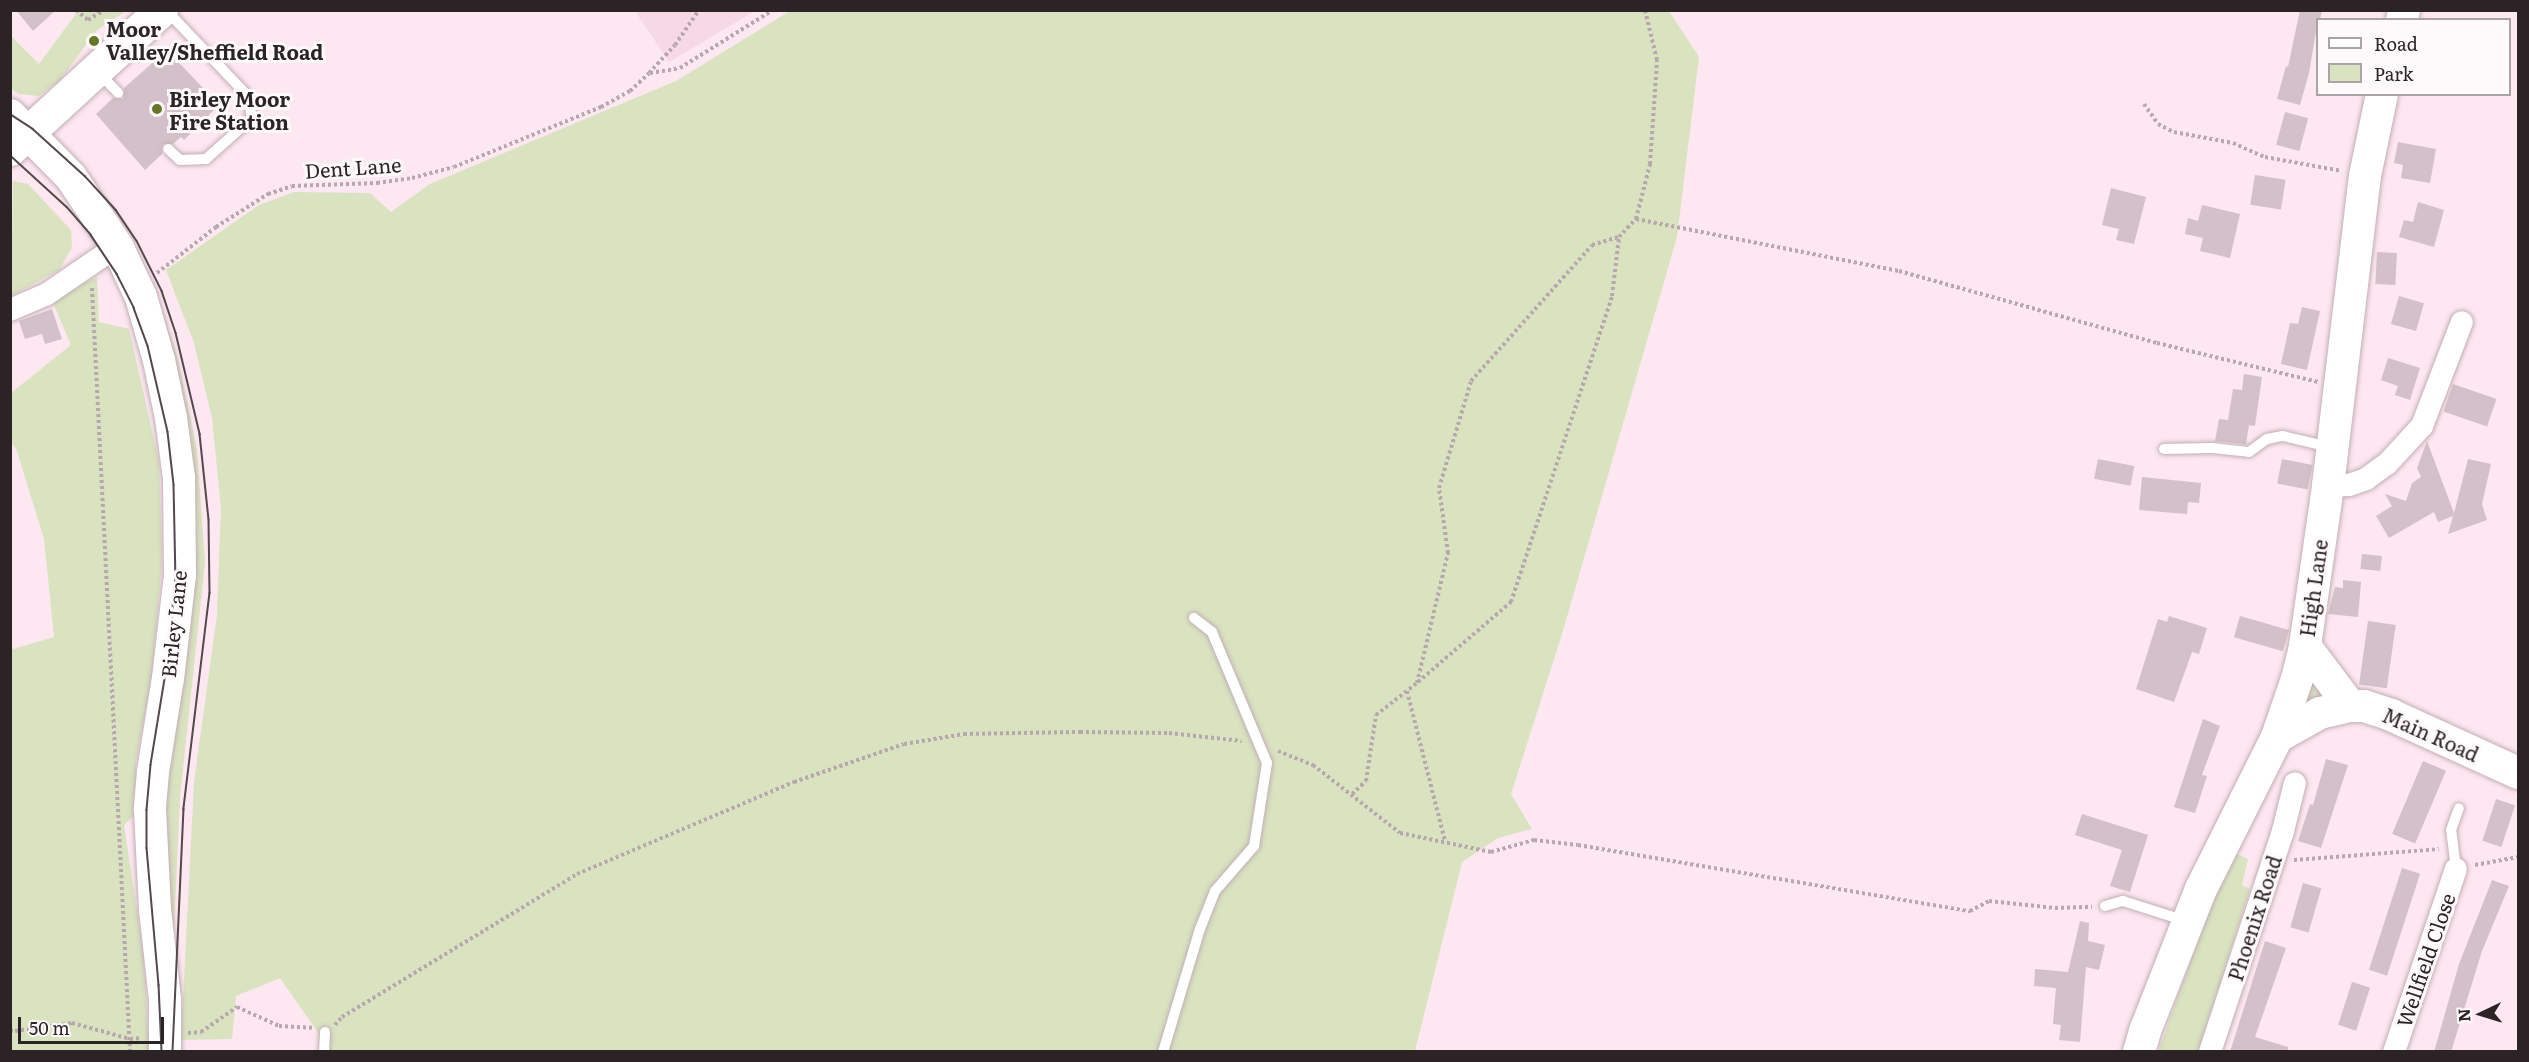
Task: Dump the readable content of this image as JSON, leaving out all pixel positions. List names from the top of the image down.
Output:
{
  "streets": {
    "street": [
      "High Lane",
      "Birley Lane",
      "Main Road",
      "Phoenix Road",
      "Wellfield Close"
    ],
    "path": ["Dent Lane"]
  },
  "crossings": [
    ["Dent Lane", "Birley Lane"],
    ["High Lane", "Main Road"]
  ],
  "places": ["Moor Valley/Sheffield Road", "Birley Moor Fire Station"],
  "legend": ["Road", "Park"],
  "scale_bar": "50 m",
  "north": "left"
}
